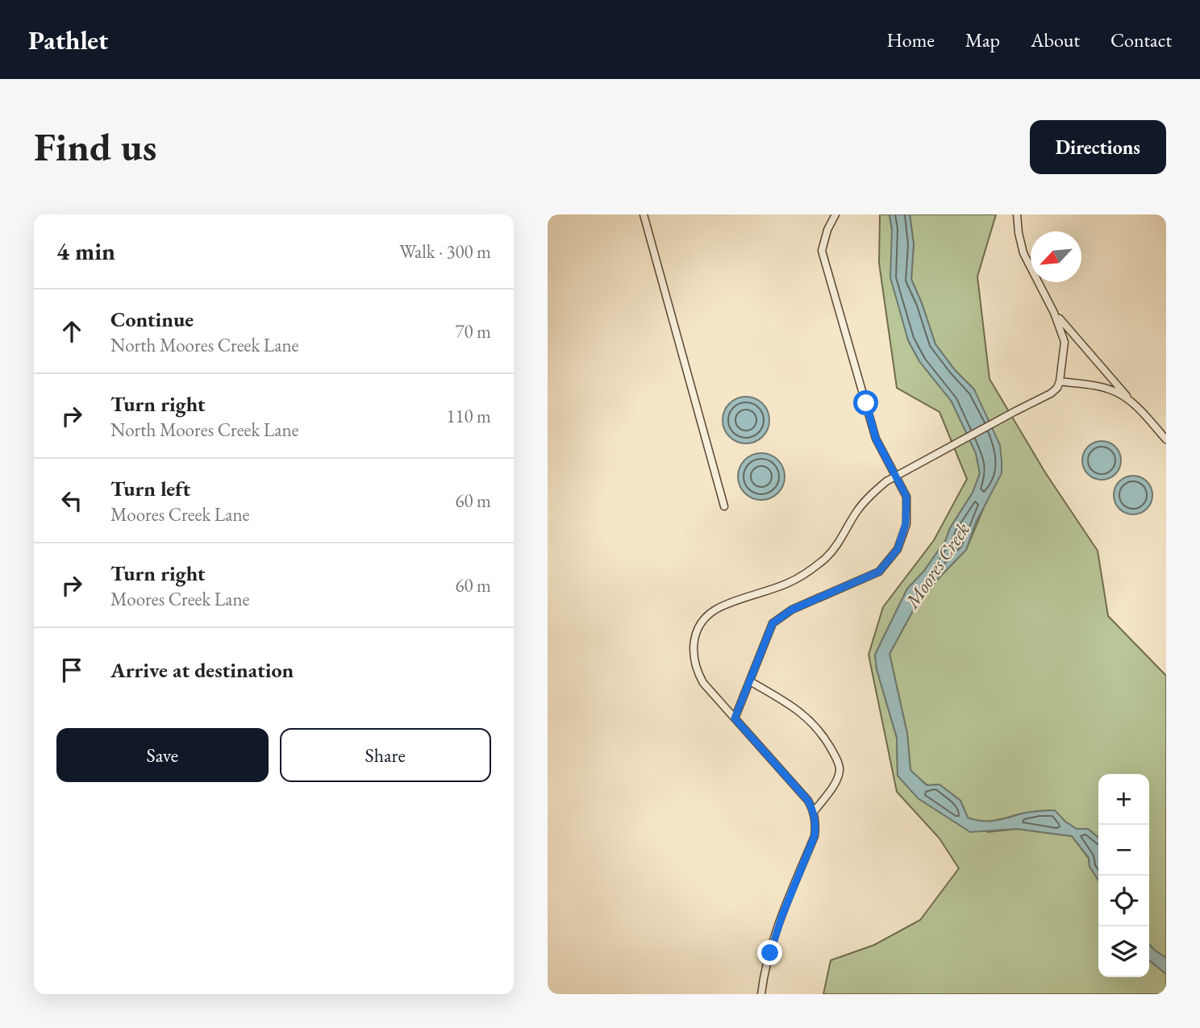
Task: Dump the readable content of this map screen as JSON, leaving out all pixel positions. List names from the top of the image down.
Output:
{
  "water": ["Moores Creek"],
  "north": "bottom left",
  "page": {
    "header": "Pathlet",
    "nav": [
      "Home",
      "Map",
      "About",
      "Contact"
    ],
    "buttons": [
      "Directions",
      ["Save", "Share"]
    ],
    "title": "Find us",
    "heading": ["4 min", "Walk · 300 m"],
    "list": [
      ["Continue", "North Moores Creek Lane", "70 m"],
      ["Turn right", "North Moores Creek Lane", "110 m"],
      ["Turn left", "Moores Creek Lane", "60 m"],
      ["Turn right", "Moores Creek Lane", "60 m"],
      "Arrive at destination"
    ],
    "map_buttons": ["+", "−"]
  }
}
